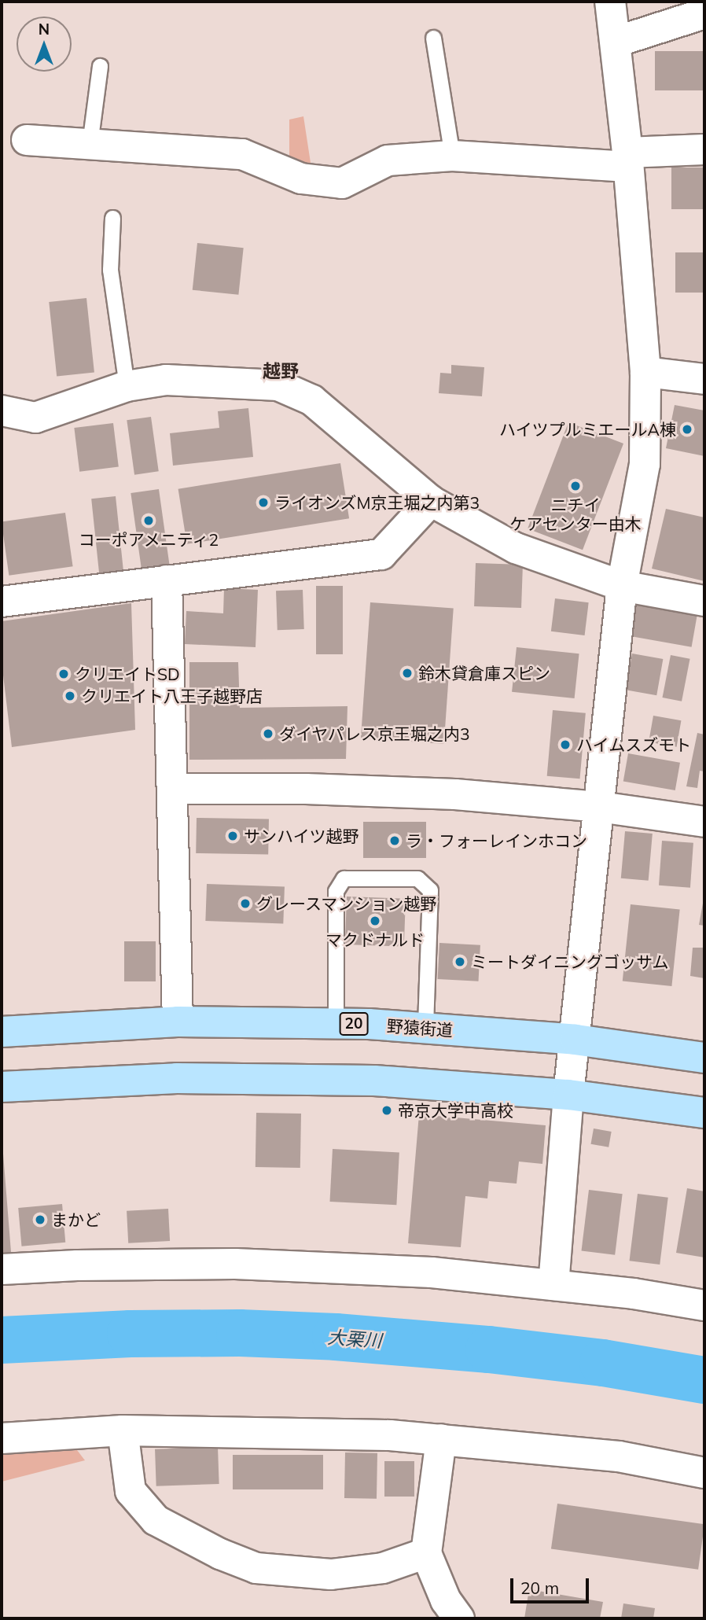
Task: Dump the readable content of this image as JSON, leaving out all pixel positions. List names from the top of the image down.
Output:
{
  "streets": {
    "main road": ["20", "野猿街道"]
  },
  "districts": ["越野"],
  "water": ["大栗川"],
  "places": [
    "ハイツプルミエールA棟",
    "ニチイ ケアセンター由木",
    "ライオンズM京王堀之内第3",
    "コーポアメニティ2",
    "鈴木貸倉庫スピン",
    "クリエイトSD",
    "クリエイト八王子越野店",
    "ダイヤパレス京王堀之内3",
    "ハイムスズモト",
    "サンハイツ越野",
    "ラ・フォーレインホコン",
    "グレースマンション越野",
    "マクドナルド",
    "ミートダイニングゴッサム",
    "帝京大学中高校",
    "まかど"
  ],
  "scale_bar": "20 m",
  "north": "top"
}
